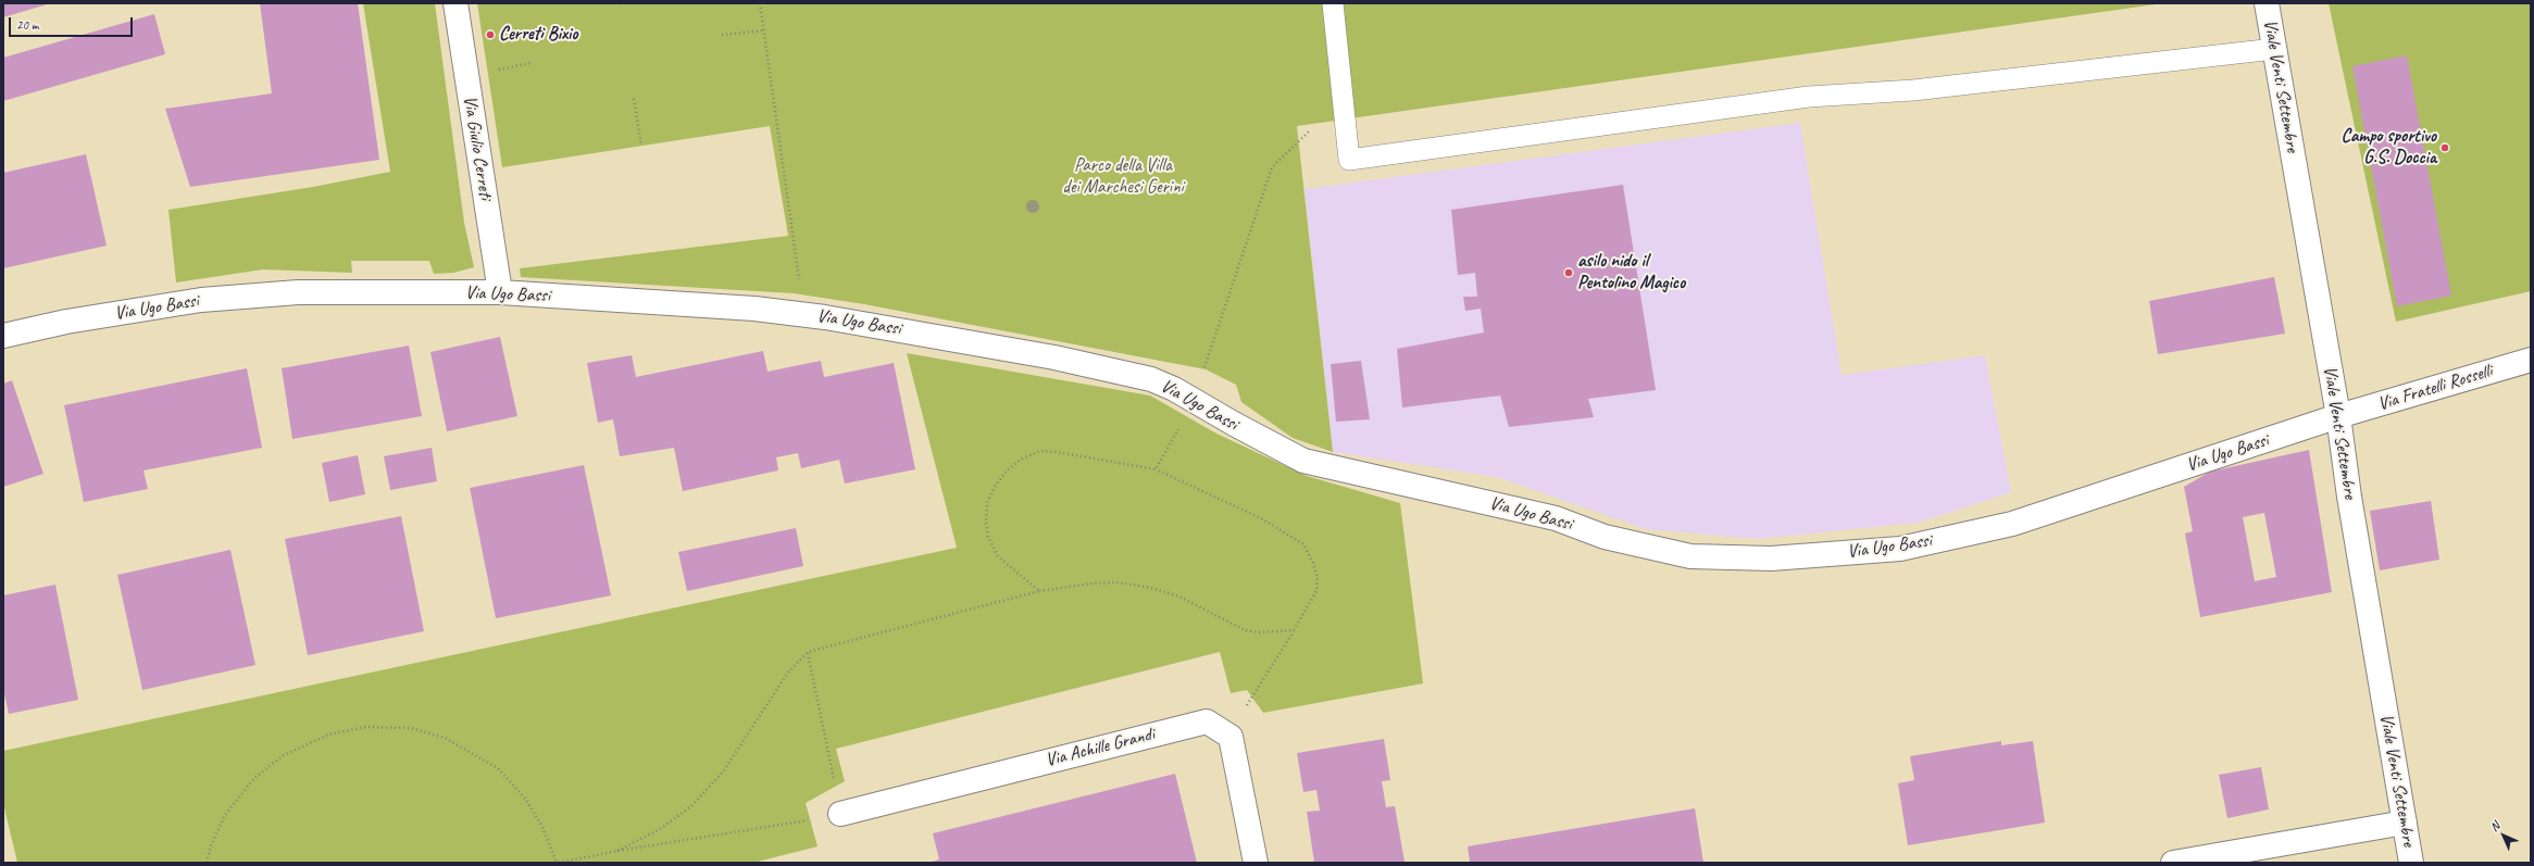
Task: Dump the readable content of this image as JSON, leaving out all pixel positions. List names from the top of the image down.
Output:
{
  "streets": {
    "street": [
      "Viale Venti Settembre",
      "Via Giulio Cerreti",
      "Via Ugo Bassi",
      "Via Fratelli Rosselli",
      "Via Achille Grandi"
    ]
  },
  "crossings": [
    ["Viale Venti Settembre", "Via Ugo Bassi"],
    ["Viale Venti Settembre", "Via Fratelli Rosselli"],
    ["Via Giulio Cerreti", "Via Ugo Bassi"],
    ["Via Ugo Bassi", "Via Fratelli Rosselli"]
  ],
  "parks": ["Parco della Villa dei Marchesi Gerini"],
  "places": ["Cerreti Bixio", "Campo sportivo G.S. Doccia", "asilo nido il Pentolino Magico"],
  "scale_bar": "20 m",
  "north": "top left"
}
